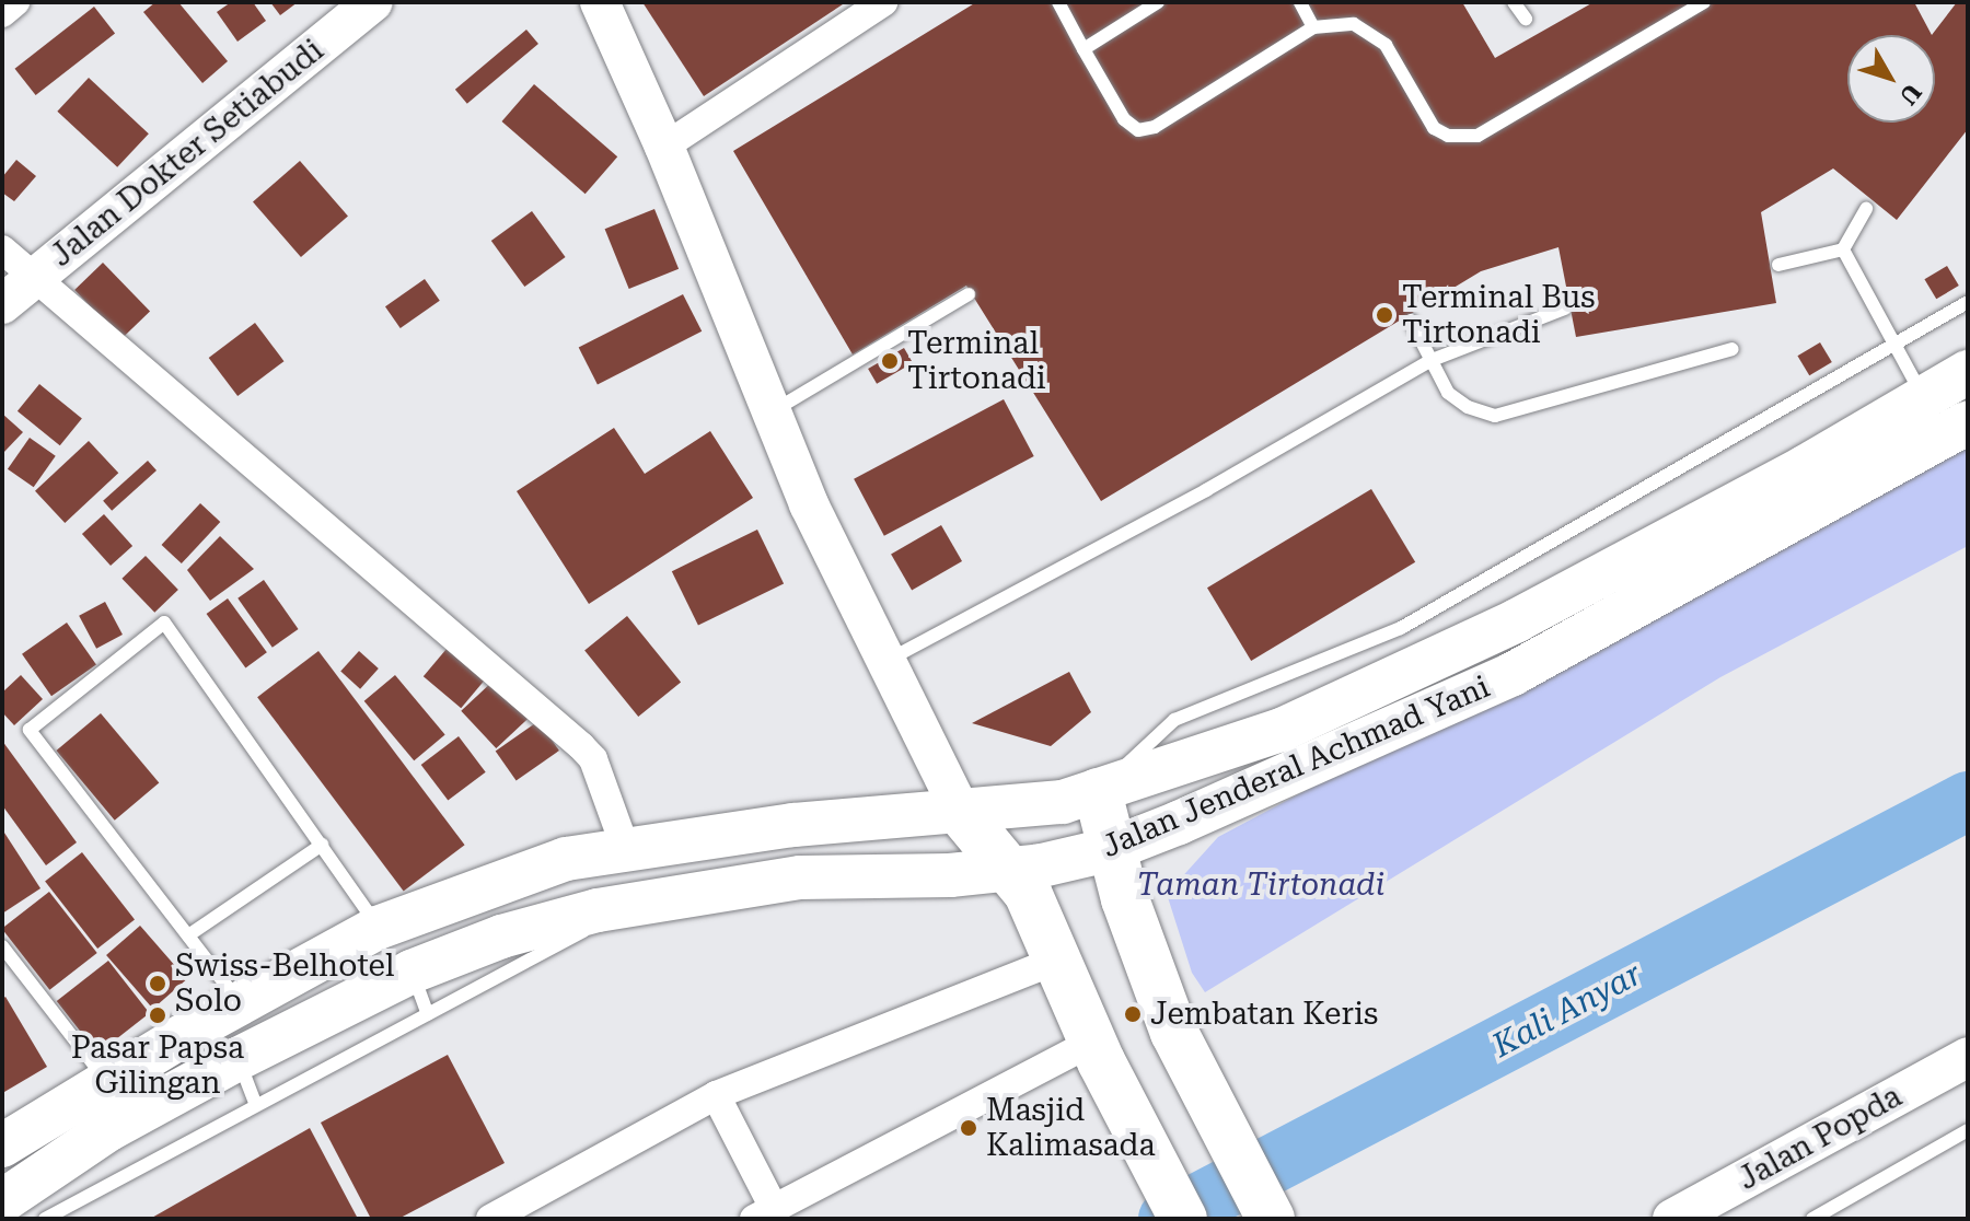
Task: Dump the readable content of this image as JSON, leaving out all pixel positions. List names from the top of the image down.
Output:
{
  "streets": {
    "main road": ["Jalan Jenderal Achmad Yani"],
    "street": ["Jalan Dokter Setiabudi", "Jalan Popda"]
  },
  "water": ["Kali Anyar"],
  "parks": ["Taman Tirtonadi"],
  "places": [
    "Terminal Bus Tirtonadi",
    "Terminal Tirtonadi",
    "Swiss-Belhotel Solo",
    "Jembatan Keris",
    "Pasar Papsa Gilingan",
    "Masjid Kalimasada"
  ],
  "north": "bottom right"
}
